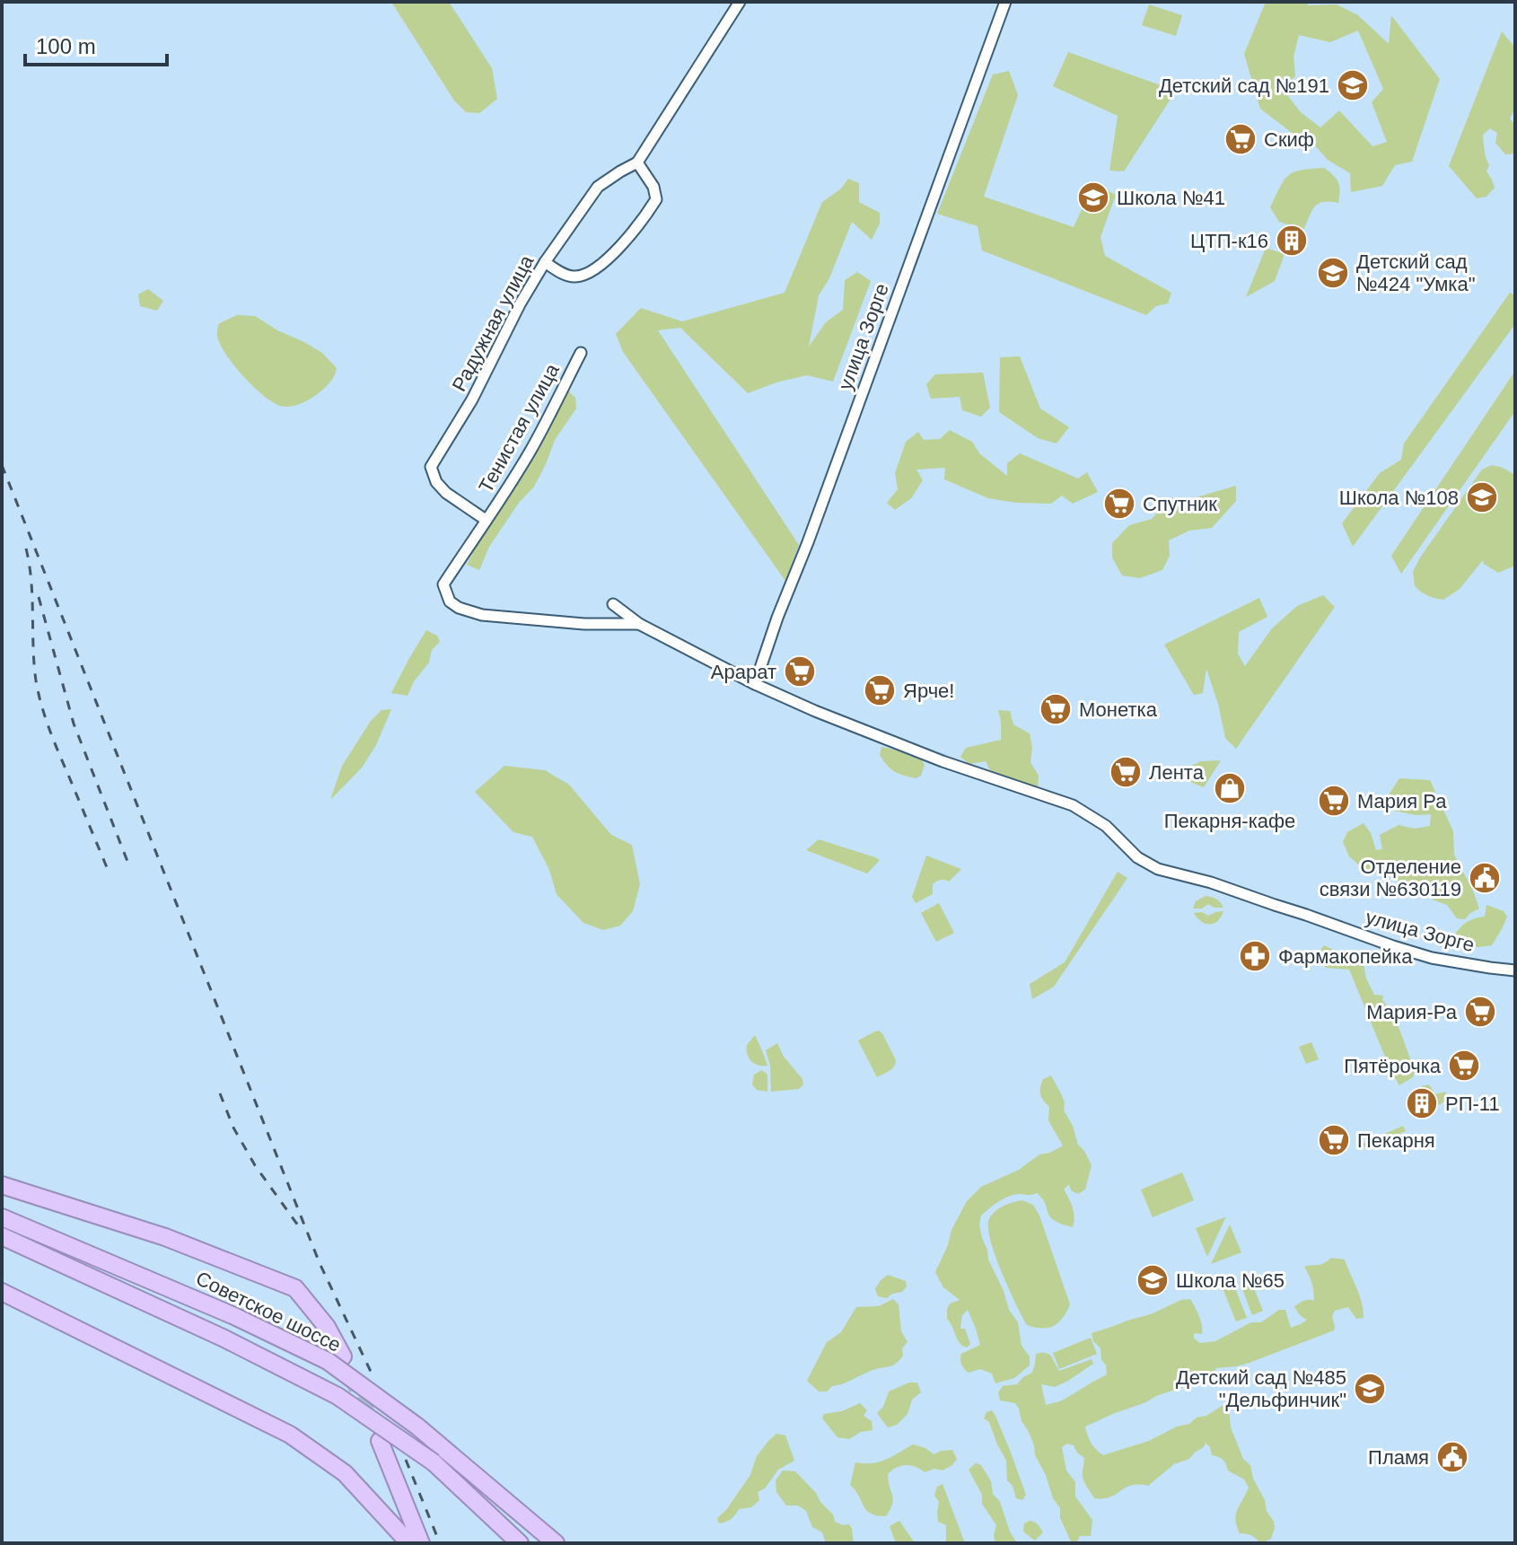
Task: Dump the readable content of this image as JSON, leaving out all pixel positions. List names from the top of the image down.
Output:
{
  "streets": {
    "highway": ["Советское шоссе"],
    "street": ["Радужная улица", "улица Зорге", "Тенистая улица"]
  },
  "crossings": [
    ["Радужная улица", "Тенистая улица"],
    ["улица Зорге", "Тенистая улица"]
  ],
  "places": {
    "school or university": [
      "Детский сад №191",
      "Школа №41",
      "Детский сад №424 \"Умка\"",
      "Школа №108",
      "Школа №65",
      "Детский сад №485 \"Дельфинчик\""
    ],
    "supermarket": [
      "Скиф",
      "Спутник",
      "Арарат",
      "Ярче!",
      "Монетка",
      "Лента",
      "Мария Ра",
      "Мария-Ра",
      "Пятёрочка",
      "Пекарня"
    ],
    "building": ["ЦТП-к16", "РП-11"],
    "shop": ["Пекарня-кафе"],
    "public building": ["Отделение связи №630119", "Пламя"],
    "pharmacy": ["Фармакопейка"]
  },
  "scale_bar": "100 m"
}
